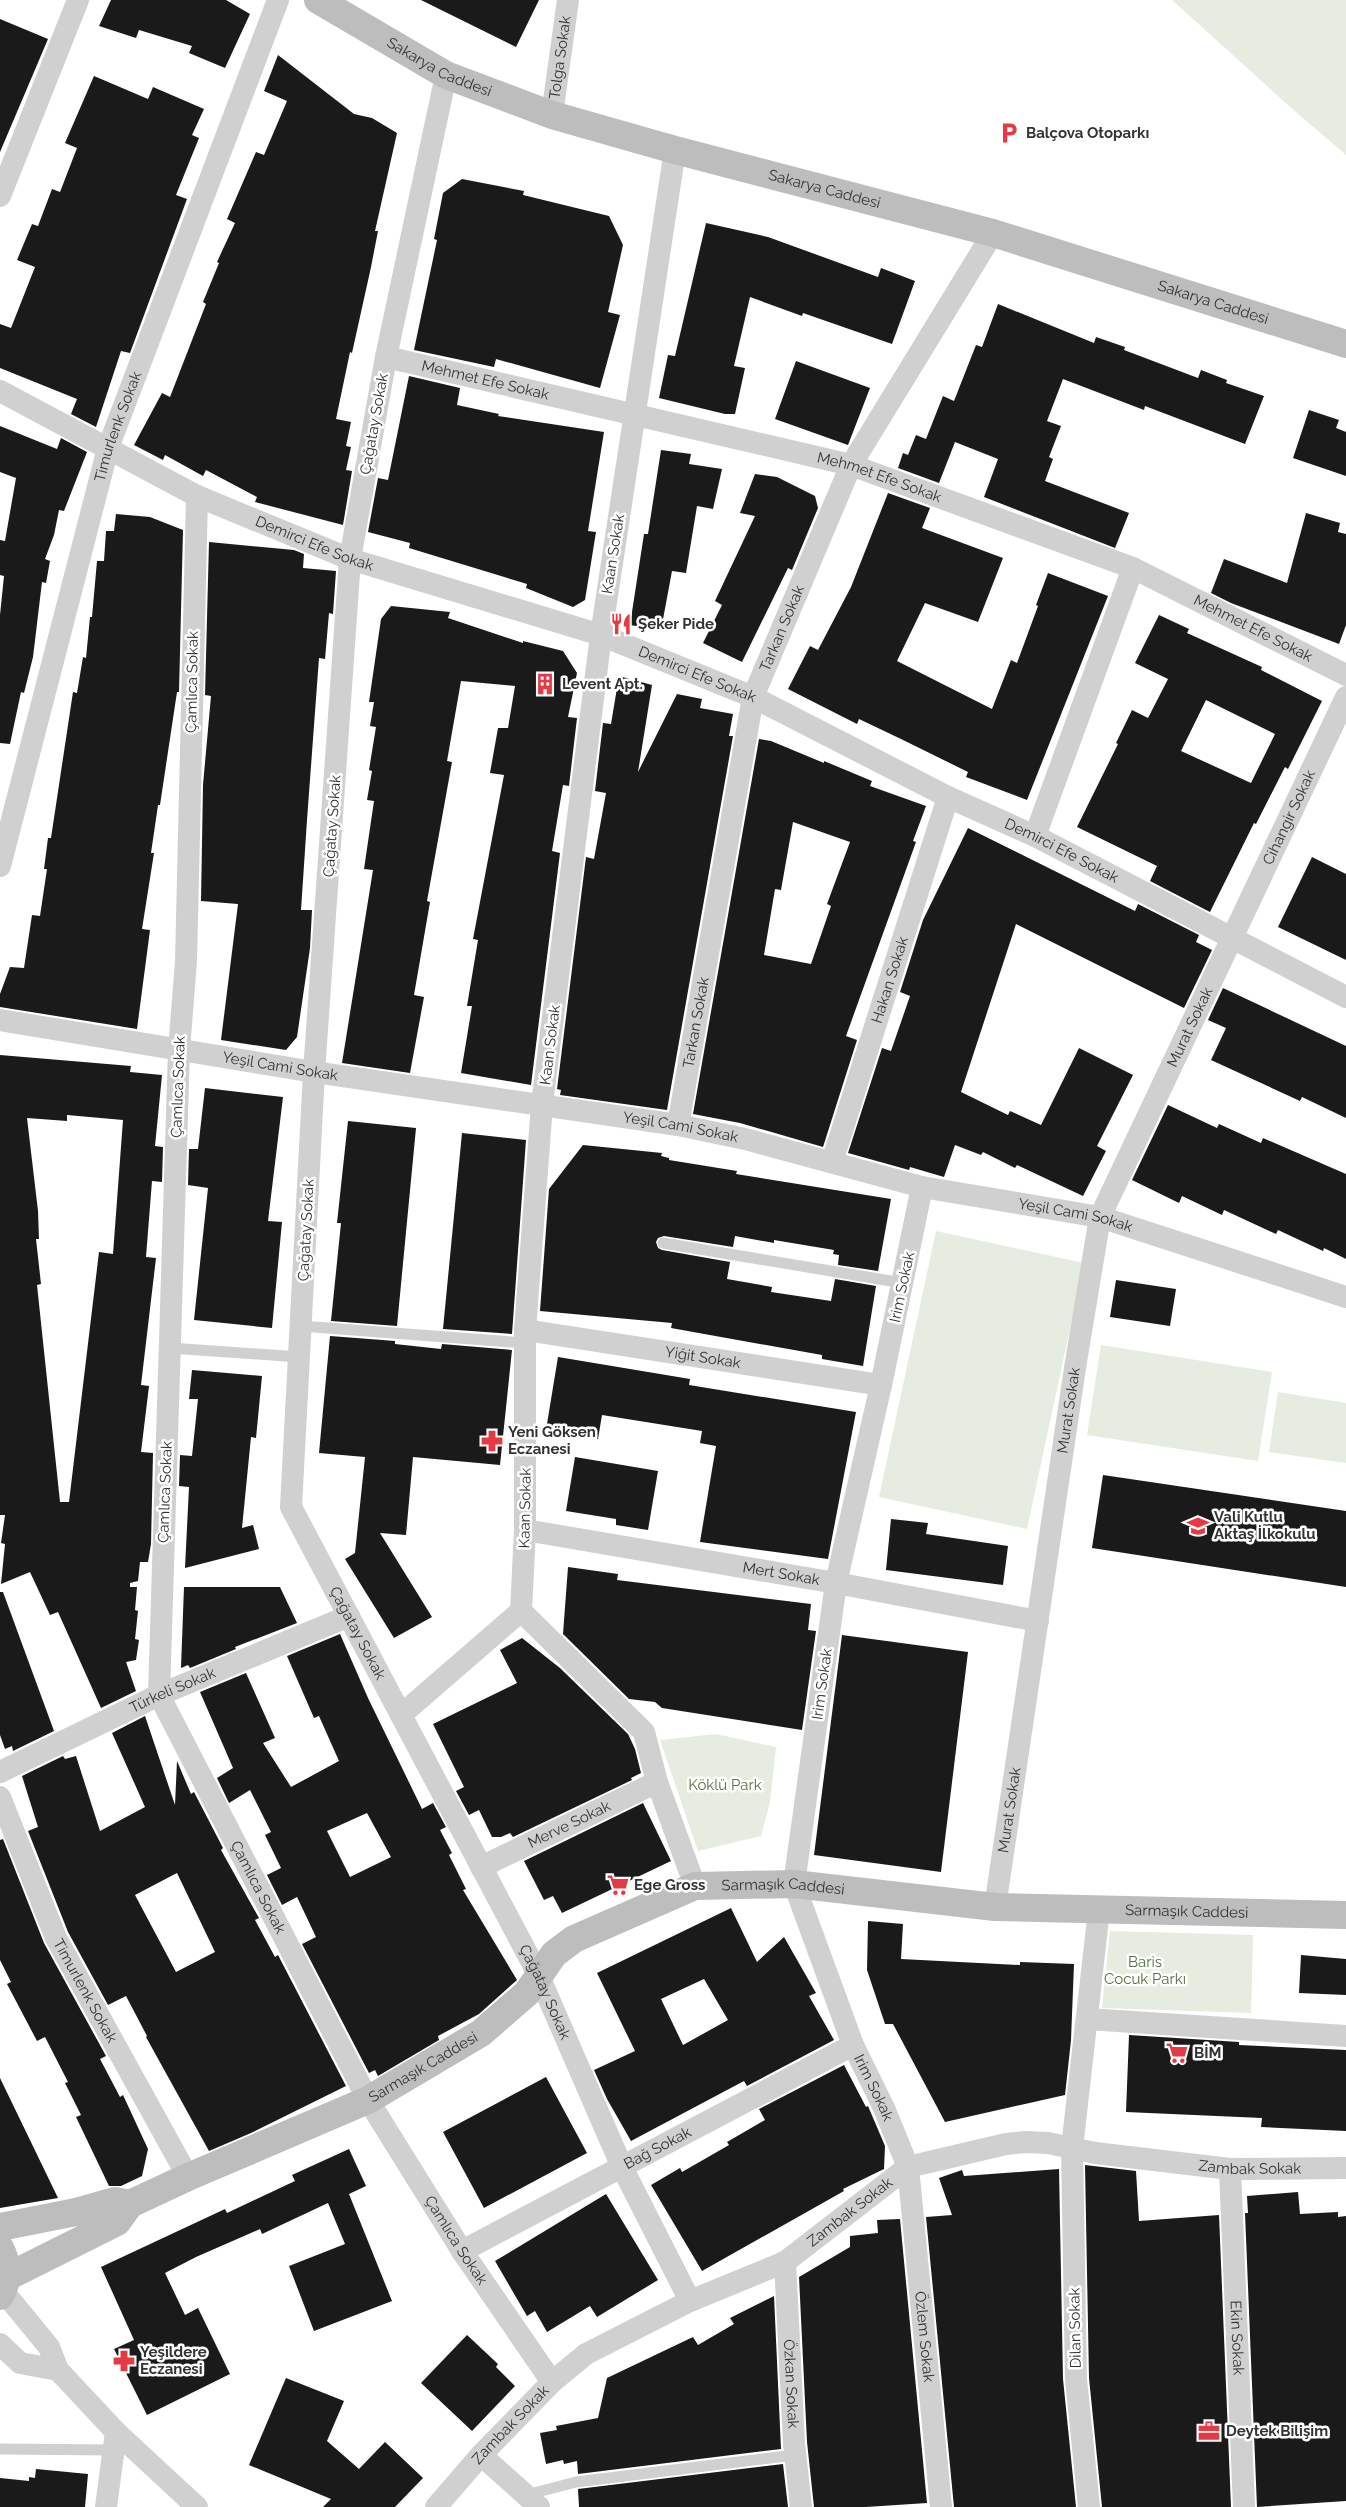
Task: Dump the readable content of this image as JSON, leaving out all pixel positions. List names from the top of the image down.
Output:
{
  "streets": {
    "main road": ["Sakarya Caddesi", "Sarmaşık Caddesi"],
    "street": [
      "Tolga Sokak",
      "Mehmet Efe Sokak",
      "Çağatay Sokak",
      "Timurlenk Sokak",
      "Demirci Efe Sokak",
      "Kaan Sokak",
      "Tarkan Sokak",
      "Çamlıca Sokak",
      "Cihangir Sokak",
      "Hakan Sokak",
      "Murat Sokak",
      "Yeşil Cami Sokak",
      "Irim Sokak",
      "Yiğit Sokak",
      "Mert Sokak",
      "Türkeli Sokak",
      "Merve Sokak",
      "Bağ Sokak",
      "Zambak Sokak",
      "Dilan Sokak",
      "Özlem Sokak",
      "Ekin Sokak",
      "Özkan Sokak"
    ]
  },
  "crossings": [
    ["Tolga Sokak", "Sakarya Caddesi"],
    ["Sakarya Caddesi", "Çağatay Sokak"],
    ["Sakarya Caddesi", "Kaan Sokak"],
    ["Sakarya Caddesi", "Tarkan Sokak"],
    ["Mehmet Efe Sokak", "Çağatay Sokak"],
    ["Mehmet Efe Sokak", "Kaan Sokak"],
    ["Mehmet Efe Sokak", "Tarkan Sokak"],
    ["Çağatay Sokak", "Demirci Efe Sokak"],
    ["Çağatay Sokak", "Yeşil Cami Sokak"],
    ["Çağatay Sokak", "Türkeli Sokak"],
    ["Çağatay Sokak", "Merve Sokak"],
    ["Çağatay Sokak", "Sarmaşık Caddesi"],
    ["Çağatay Sokak", "Bağ Sokak"],
    ["Çağatay Sokak", "Zambak Sokak"],
    ["Timurlenk Sokak", "Demirci Efe Sokak"],
    ["Timurlenk Sokak", "Sarmaşık Caddesi"],
    ["Demirci Efe Sokak", "Kaan Sokak"],
    ["Demirci Efe Sokak", "Tarkan Sokak"],
    ["Demirci Efe Sokak", "Çamlıca Sokak"],
    ["Demirci Efe Sokak", "Cihangir Sokak"],
    ["Demirci Efe Sokak", "Hakan Sokak"],
    ["Demirci Efe Sokak", "Murat Sokak"],
    ["Kaan Sokak", "Yeşil Cami Sokak"],
    ["Kaan Sokak", "Yiğit Sokak"],
    ["Kaan Sokak", "Mert Sokak"],
    ["Tarkan Sokak", "Yeşil Cami Sokak"],
    ["Çamlıca Sokak", "Yeşil Cami Sokak"],
    ["Çamlıca Sokak", "Türkeli Sokak"],
    ["Çamlıca Sokak", "Sarmaşık Caddesi"],
    ["Çamlıca Sokak", "Bağ Sokak"],
    ["Çamlıca Sokak", "Zambak Sokak"],
    ["Cihangir Sokak", "Murat Sokak"],
    ["Hakan Sokak", "Yeşil Cami Sokak"],
    ["Murat Sokak", "Yeşil Cami Sokak"],
    ["Murat Sokak", "Mert Sokak"],
    ["Murat Sokak", "Sarmaşık Caddesi"],
    ["Yeşil Cami Sokak", "Irim Sokak"],
    ["Irim Sokak", "Yiğit Sokak"],
    ["Irim Sokak", "Mert Sokak"],
    ["Irim Sokak", "Sarmaşık Caddesi"],
    ["Irim Sokak", "Bağ Sokak"],
    ["Irim Sokak", "Zambak Sokak"],
    ["Irim Sokak", "Özlem Sokak"],
    ["Zambak Sokak", "Dilan Sokak"],
    ["Zambak Sokak", "Özlem Sokak"],
    ["Zambak Sokak", "Ekin Sokak"],
    ["Zambak Sokak", "Özkan Sokak"]
  ],
  "parks": ["Köklü Park", "Baris Cocuk Parkı"],
  "places": {
    "parking": ["Balçova Otoparkı"],
    "restaurant": ["Şeker Pide"],
    "building": ["Levent Apt."],
    "pharmacy": ["Yeni Göksen Eczanesi", "Yeşildere Eczanesi"],
    "school or university": ["Vali Kutlu Aktaş İlkokulu"],
    "supermarket": ["Ege Gross", "BİM"],
    "office": ["Deytek Bilişim"]
  }
}
